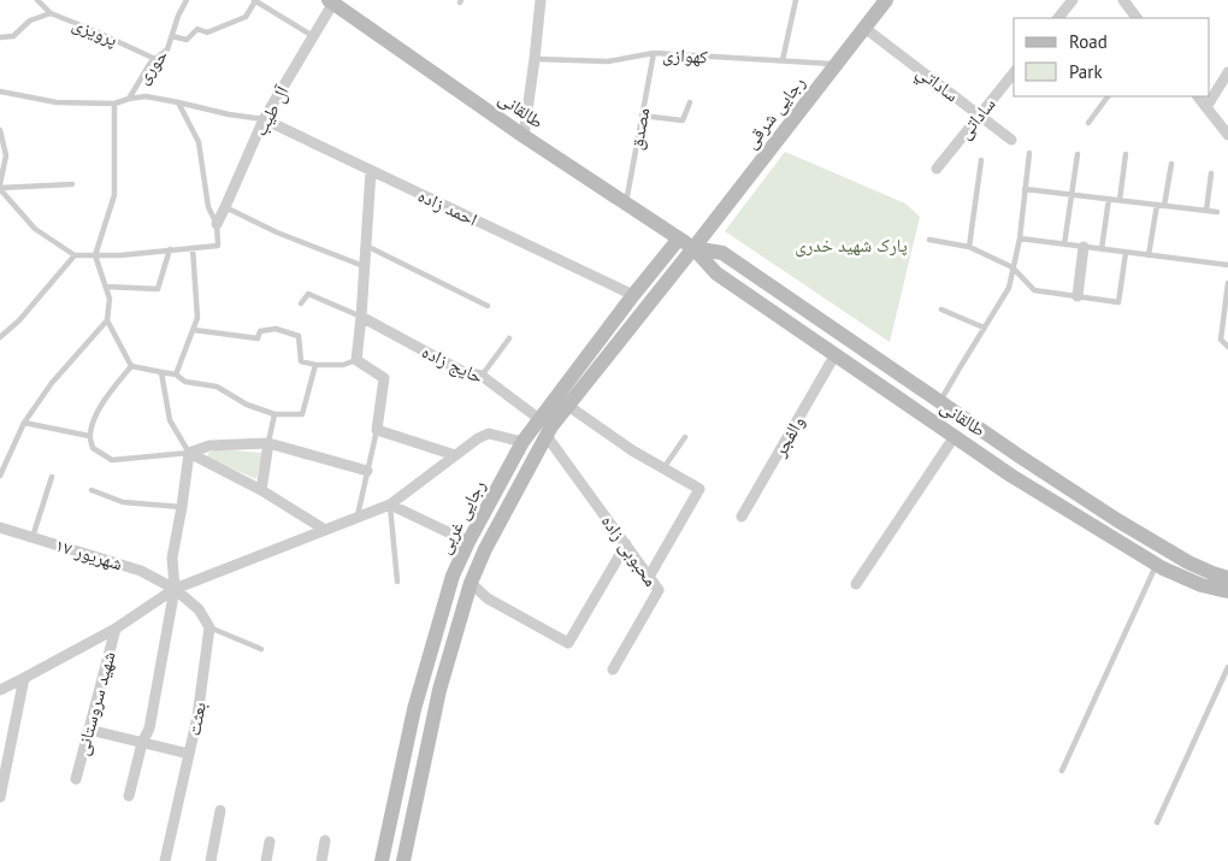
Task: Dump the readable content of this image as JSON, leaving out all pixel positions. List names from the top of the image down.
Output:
{
  "streets": {
    "street": [
      "ساداتي",
      "طالقانی",
      "آل طیب",
      "رجایی شرقی",
      "ساداتی",
      "احمد زاده",
      "حایج زاده",
      "والفجر",
      "رجایی غربی",
      "محبوبی زاده",
      "۱۷ شهریور",
      "شهید سروستانی",
      "بعثت"
    ],
    "lane": [
      "پرویزی",
      "کهوازی",
      "حوری",
      "مصدق"
    ]
  },
  "crossings": [
    ["پرویزی", "حوری"],
    ["کهوازی", "رجایی شرقی"],
    ["کهوازی", "مصدق"],
    ["ساداتي", "رجایی شرقی"],
    ["ساداتي", "ساداتی"],
    ["طالقانی", "آل طیب"],
    ["طالقانی", "رجایی شرقی"],
    ["طالقانی", "مصدق"],
    ["طالقانی", "والفجر"],
    ["طالقانی", "رجایی غربی"],
    ["آل طیب", "احمد زاده"],
    ["رجایی شرقی", "رجایی غربی"],
    ["احمد زاده", "رجایی غربی"],
    ["حایج زاده", "رجایی غربی"],
    ["رجایی غربی", "محبوبی زاده"]
  ],
  "parks": ["پارک شهید خدری"],
  "legend": ["Road", "Park"]
}
